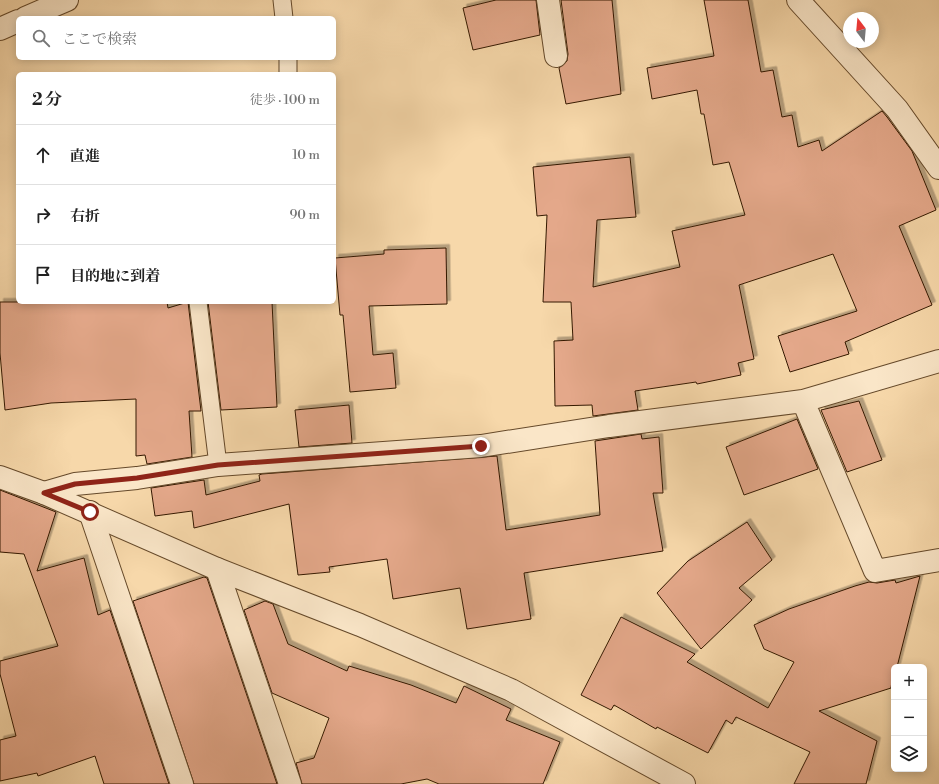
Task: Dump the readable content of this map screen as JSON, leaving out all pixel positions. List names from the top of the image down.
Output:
{
  "north": "top",
  "page": {
    "search": "ここで検索",
    "heading": ["2 分", "徒歩 · 100 m"],
    "list": [
      ["直進", "10 m"],
      ["右折", "90 m"],
      "目的地に到着"
    ],
    "map_buttons": ["+", "−"]
  }
}
